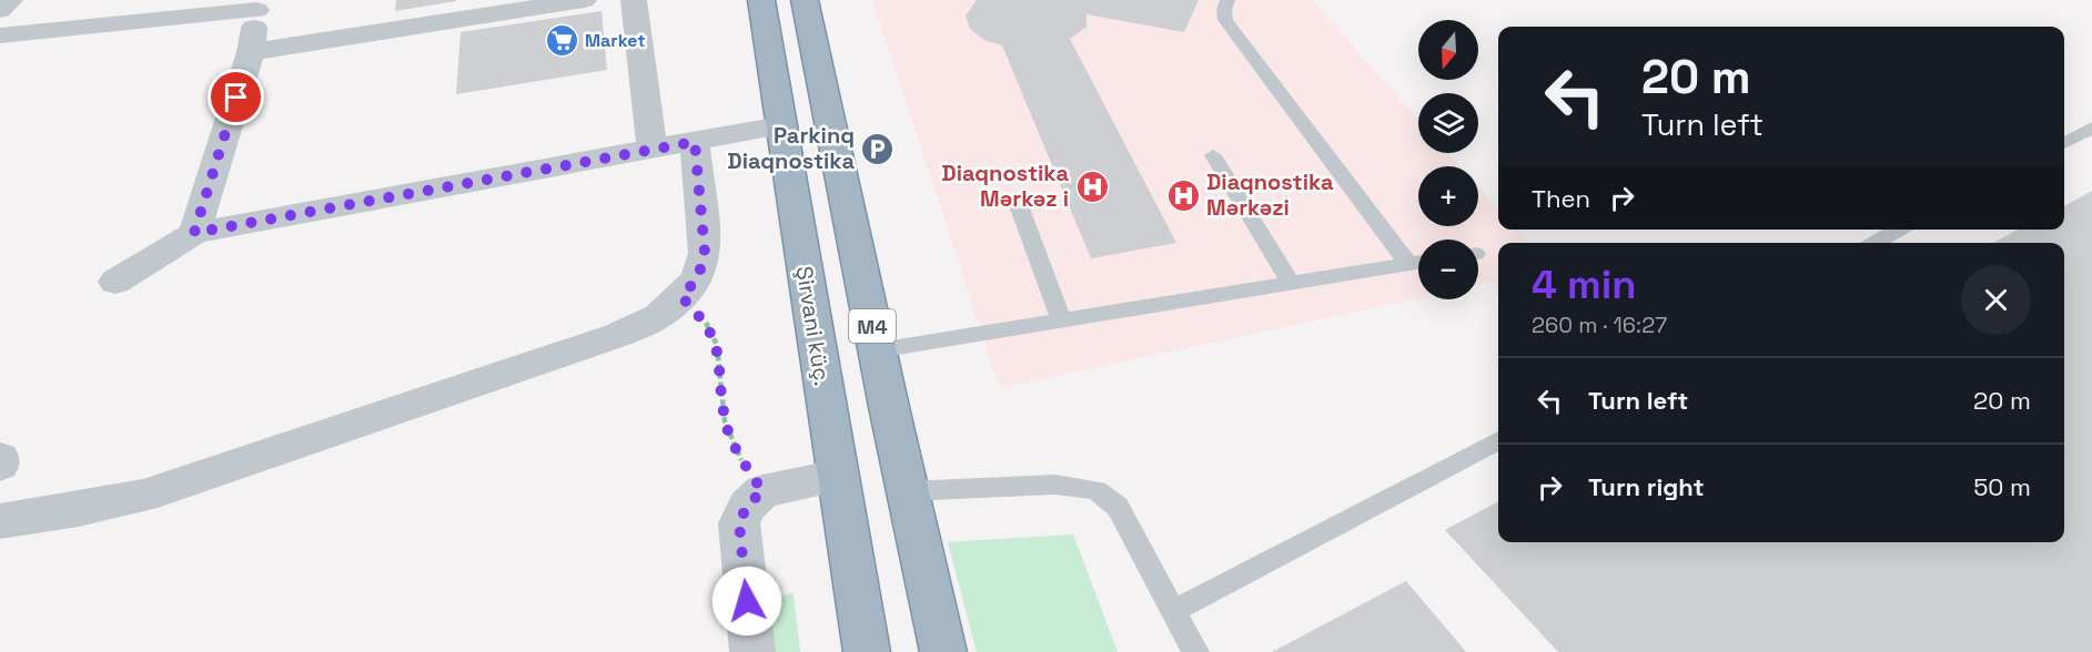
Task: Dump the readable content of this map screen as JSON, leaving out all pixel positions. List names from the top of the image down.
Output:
{
  "streets": {
    "highway": ["Şirvani küç.", "M4"]
  },
  "places": {
    "supermarket": ["Market"],
    "parking": ["Parkinq Diaqnostika"],
    "hospital": ["Diaqnostika Mərkəz i", "Diaqnostika Mərkəzi"]
  },
  "north": "bottom",
  "page": {
    "map_buttons": ["+", "−"],
    "turn": ["20 m", "Turn left"],
    "then": "Then",
    "heading": ["4 min", "260 m · 16:27"],
    "list": [
      {
        "name": "Turn left",
        "value": "20 m"
      },
      {
        "name": "Turn right",
        "value": "50 m"
      }
    ]
  }
}
